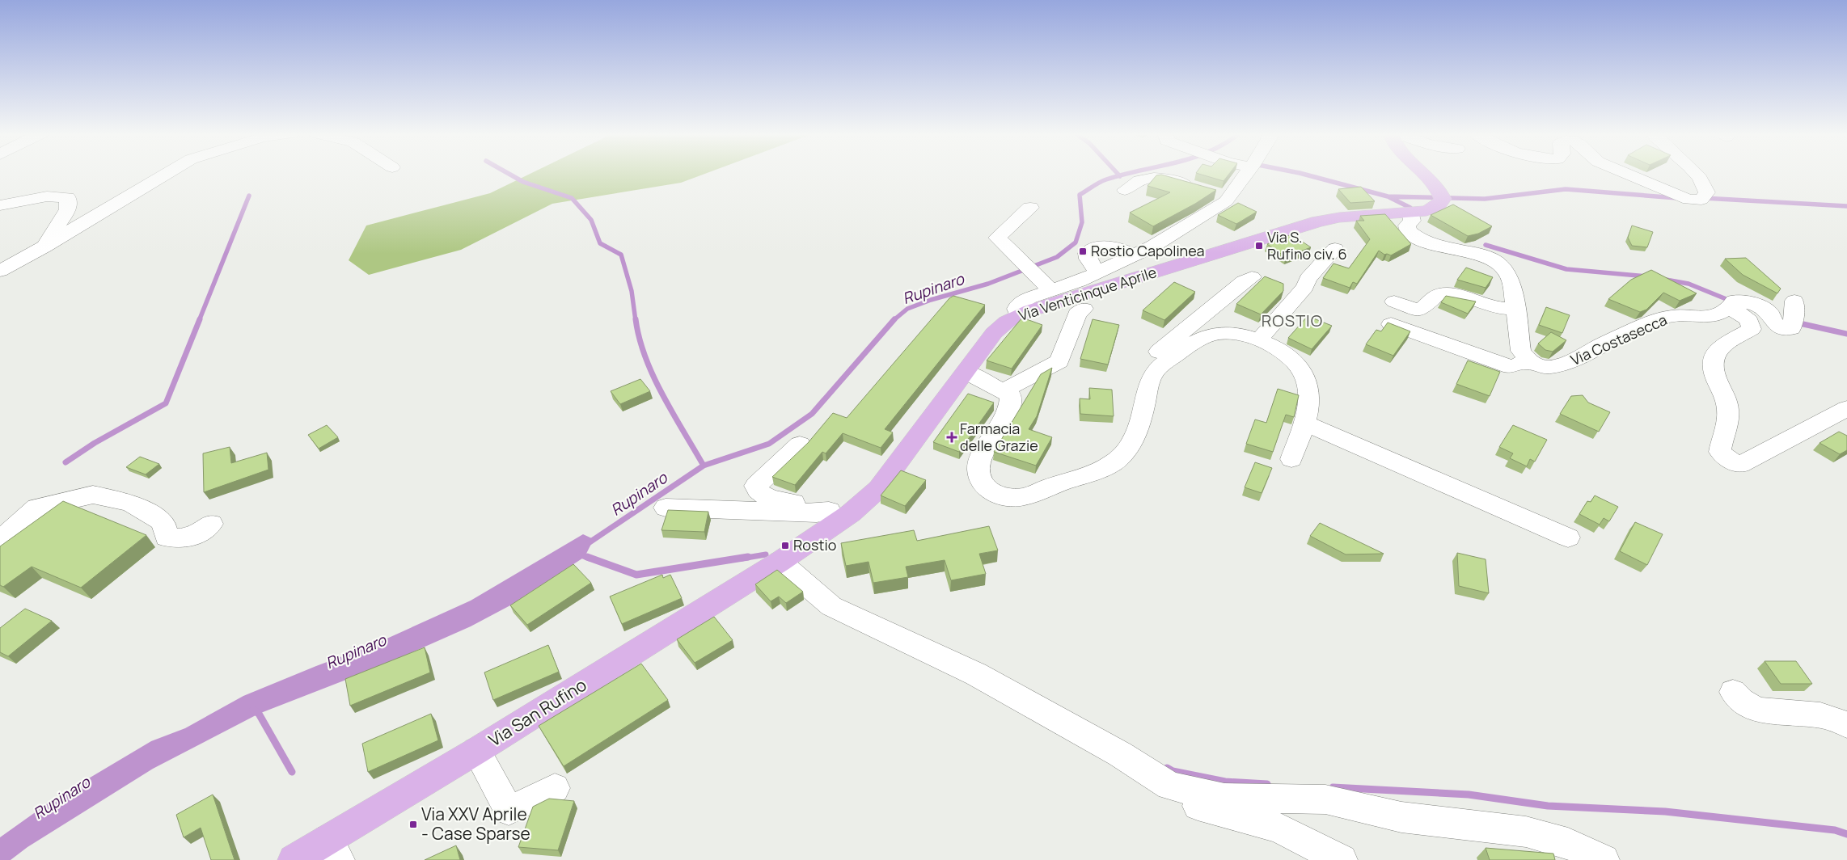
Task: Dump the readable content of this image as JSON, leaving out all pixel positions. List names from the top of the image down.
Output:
{
  "streets": {
    "main road": ["Via Venticinque Aprile", "Via San Rufino"],
    "street": ["Via Costasecca"]
  },
  "crossings": [
    ["Via Venticinque Aprile", "Via San Rufino"]
  ],
  "districts": ["ROSTIO"],
  "water": ["Rupinaro"],
  "places": {
    "transit": [
      "Via S. Rufino civ. 6",
      "Rostio Capolinea",
      "Rostio",
      "Via XXV Aprile - Case Sparse"
    ],
    "health": ["Farmacia delle Grazie"]
  }
}
